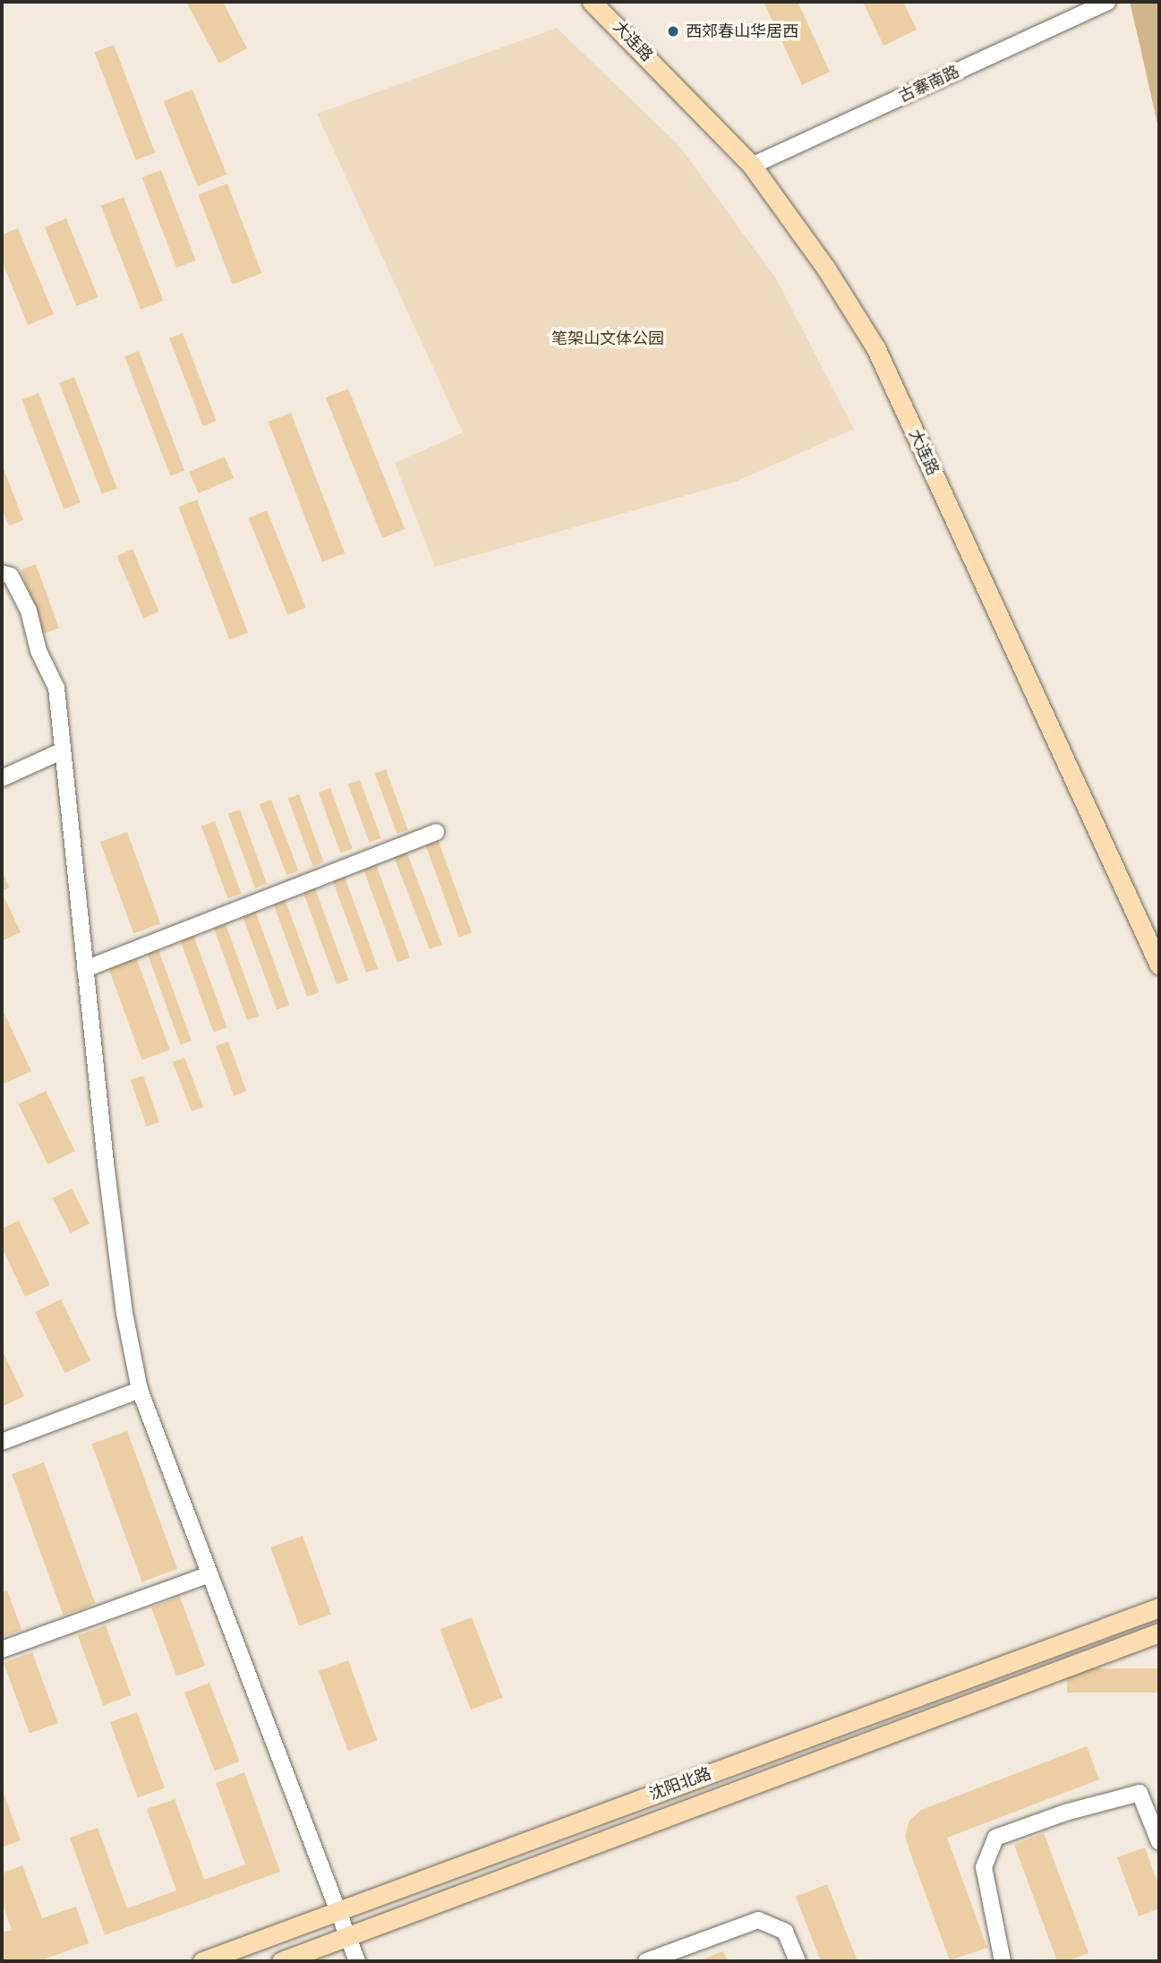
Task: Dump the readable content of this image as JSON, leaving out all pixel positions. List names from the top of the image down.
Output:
{
  "streets": {
    "main road": ["大连路", "沈阳北路"],
    "street": ["古寨南路"]
  },
  "crossings": [
    ["大连路", "古寨南路"]
  ],
  "parks": ["笔架山文体公园"],
  "places": ["西郊春山华居西"]
}
